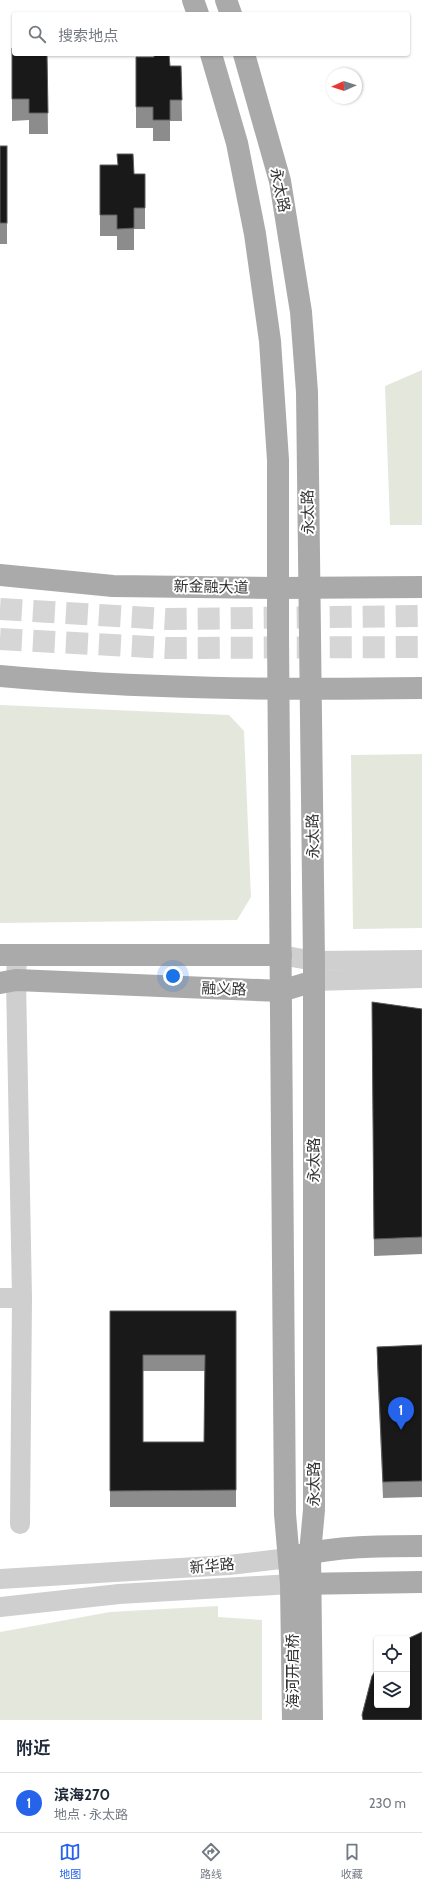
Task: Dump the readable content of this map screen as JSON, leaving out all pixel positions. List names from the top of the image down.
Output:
{
  "streets": {
    "main road": [
      "永太路",
      "新金融大道",
      "融义路",
      "新华路",
      "海河开启桥"
    ]
  },
  "crossings": [
    ["永太路", "新金融大道"],
    ["永太路", "融义路"],
    ["永太路", "新华路"],
    ["永太路", "海河开启桥"]
  ],
  "north": "left",
  "page": {
    "search": "搜索地点",
    "pins": "1",
    "heading": "附近",
    "list": [
      {
        "mark": "1",
        "name": "滨海270",
        "note": "地点 · 永太路",
        "value": "230 m"
      }
    ],
    "nav": ["地图", "路线", "收藏"]
  }
}
